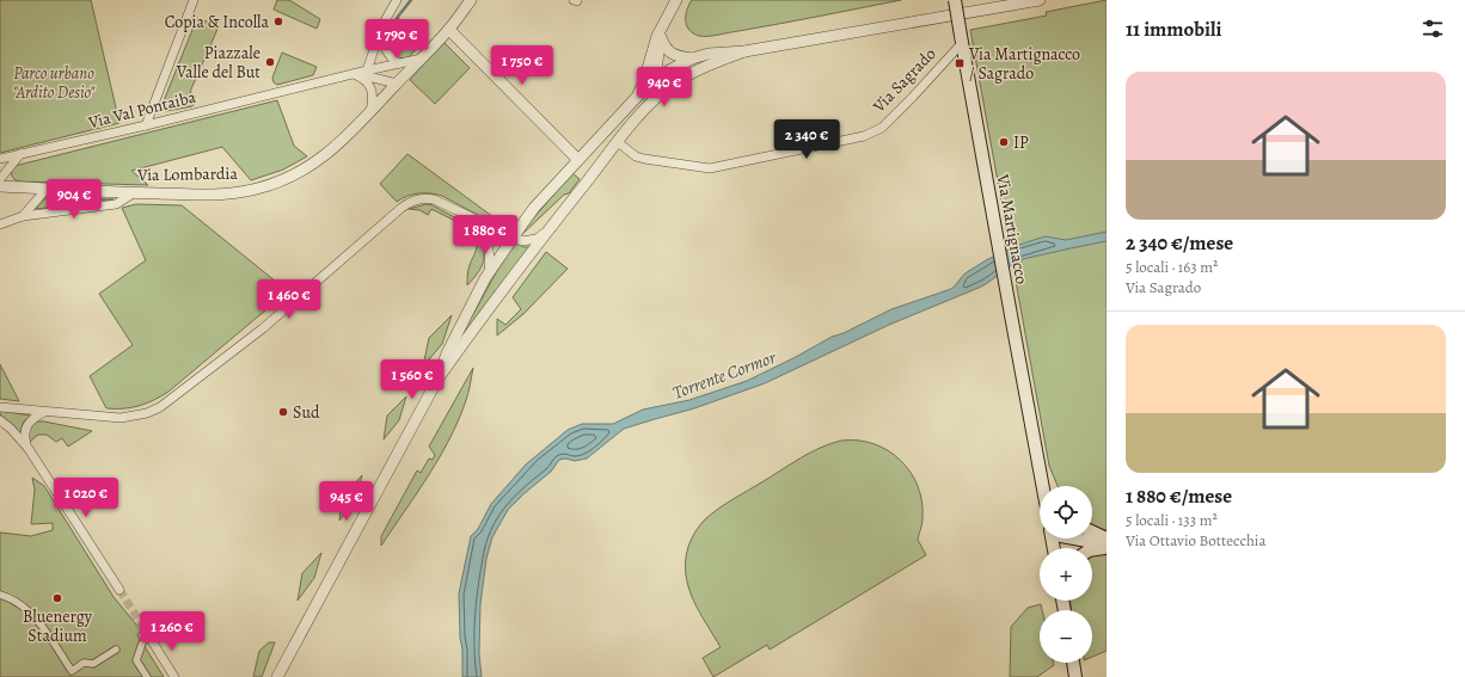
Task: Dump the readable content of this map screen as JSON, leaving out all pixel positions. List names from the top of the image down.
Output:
{
  "streets": {
    "main road": ["Via Martignacco"],
    "street": ["Via Sagrado", "Via Val Pontaiba", "Via Lombardia"]
  },
  "crossings": [
    ["Via Sagrado", "Via Martignacco"],
    ["Via Val Pontaiba", "Via Lombardia"]
  ],
  "water": ["Torrente Cormor"],
  "parks": ["Parco urbano \"Ardito Desio\""],
  "places": {
    "other": [
      "Copia & Incolla",
      "Piazzale Valle del But",
      "IP",
      "Sud",
      "Bluenergy Stadium"
    ],
    "transit": ["Via Martignacco / Sagrado"]
  },
  "page": {
    "heading": "11 immobili",
    "price": [
      "1 790 €",
      "1 750 €",
      "940 €",
      "2 340 €",
      "904 €",
      "1 880 €",
      "1 460 €",
      "1 560 €",
      "1 020 €",
      "945 €",
      "1 260 €"
    ],
    "list": [
      {
        "name": "2 340 €/mese",
        "note": "5 locali · 163 m² · Via Sagrado"
      },
      {
        "name": "1 880 €/mese",
        "note": "5 locali · 133 m² · Via Ottavio Bottecchia"
      }
    ],
    "map_buttons": ["+", "−"]
  }
}
